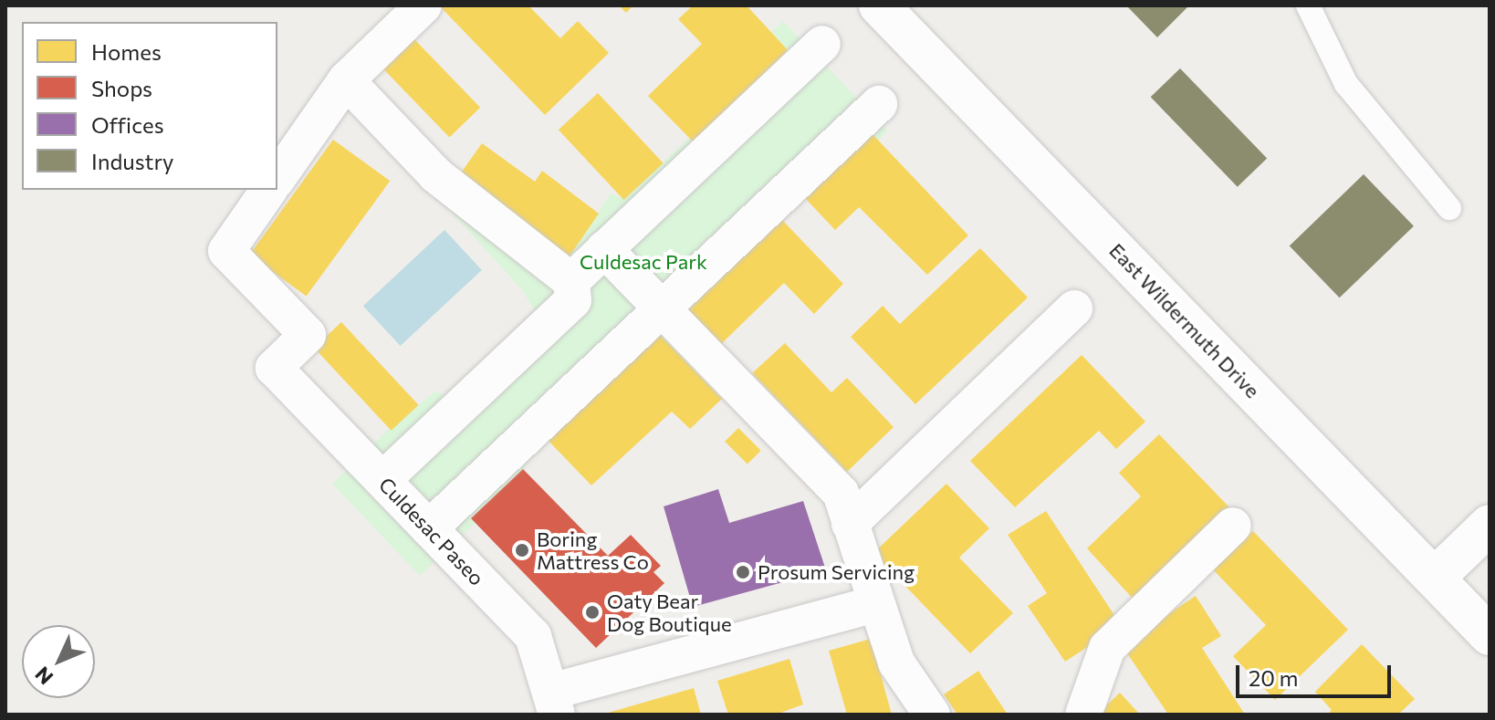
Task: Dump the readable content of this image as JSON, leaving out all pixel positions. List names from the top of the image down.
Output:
{
  "streets": {
    "street": ["East Wildermuth Drive", "Culdesac Paseo"]
  },
  "parks": ["Culdesac Park"],
  "places": ["Boring Mattress Co", "Prosum Servicing", "Oaty Bear Dog Boutique"],
  "legend": [
    "Homes",
    "Shops",
    "Offices",
    "Industry"
  ],
  "scale_bar": "20 m",
  "north": "bottom left"
}
